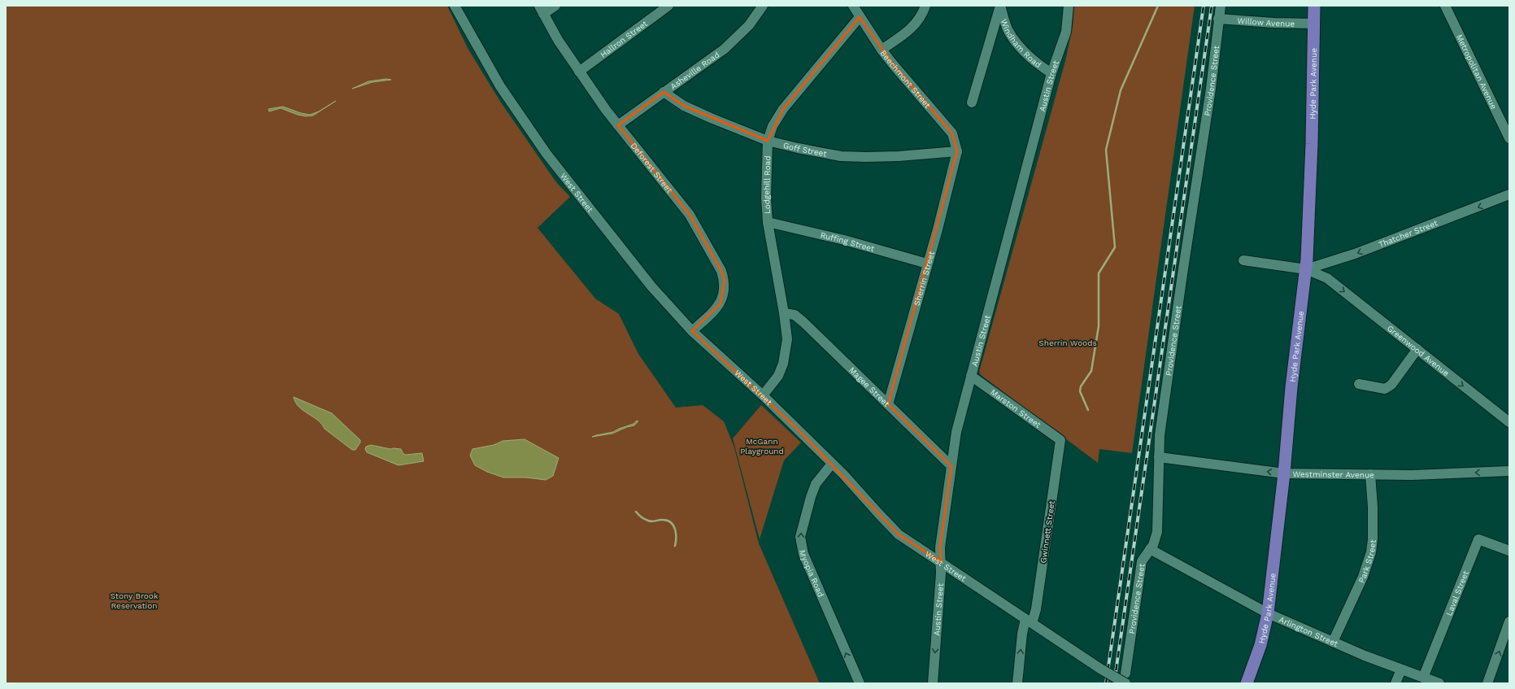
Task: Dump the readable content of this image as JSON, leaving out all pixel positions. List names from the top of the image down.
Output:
{
  "streets": {
    "main road": ["Hyde Park Avenue"],
    "street": [
      "Willow Avenue",
      "Hallron Street",
      "Windham Road",
      "Asheville Road",
      "Metropolitan Avenue",
      "Beechmont Street",
      "Providence Street",
      "Austin Street",
      "Goff Street",
      "Deforest Street",
      "Lodgehill Road",
      "West Street",
      "Thatcher Street",
      "Ruffing Street",
      "Sherrin Street",
      "Greenwood Avenue",
      "Magee Street",
      "Marston Street",
      "Westminster Avenue",
      "Gwinnett Street",
      "Park Street",
      "Myopia Road",
      "Laval Street",
      "Arlington Street"
    ]
  },
  "crossings": [
    ["Willow Avenue", "Providence Street"],
    ["Willow Avenue", "Hyde Park Avenue"],
    ["Hallron Street", "Deforest Street"],
    ["Windham Road", "Austin Street"],
    ["Asheville Road", "Goff Street"],
    ["Asheville Road", "Deforest Street"],
    ["Beechmont Street", "Goff Street"],
    ["Beechmont Street", "Lodgehill Road"],
    ["Beechmont Street", "Sherrin Street"],
    ["Providence Street", "West Street"],
    ["Providence Street", "Westminster Avenue"],
    ["Providence Street", "Arlington Street"],
    ["Hyde Park Avenue", "Thatcher Street"],
    ["Hyde Park Avenue", "Greenwood Avenue"],
    ["Hyde Park Avenue", "Westminster Avenue"],
    ["Hyde Park Avenue", "Arlington Street"],
    ["Austin Street", "West Street"],
    ["Austin Street", "Magee Street"],
    ["Austin Street", "Marston Street"],
    ["Goff Street", "Lodgehill Road"],
    ["Goff Street", "Sherrin Street"],
    ["Deforest Street", "West Street"],
    ["Lodgehill Road", "West Street"],
    ["Lodgehill Road", "Ruffing Street"],
    ["Lodgehill Road", "Magee Street"],
    ["West Street", "Gwinnett Street"],
    ["West Street", "Myopia Road"],
    ["Thatcher Street", "Greenwood Avenue"],
    ["Ruffing Street", "Sherrin Street"],
    ["Sherrin Street", "Magee Street"],
    ["Marston Street", "Gwinnett Street"],
    ["Westminster Avenue", "Park Street"],
    ["Park Street", "Arlington Street"],
    ["Laval Street", "Arlington Street"]
  ],
  "one_way": [
    "Thatcher Street",
    "Greenwood Avenue",
    "Westminster Avenue",
    "Myopia Road"
  ],
  "parks": ["Sherrin Woods", "McGann Playground", "Stony Brook Reservation"]
}
